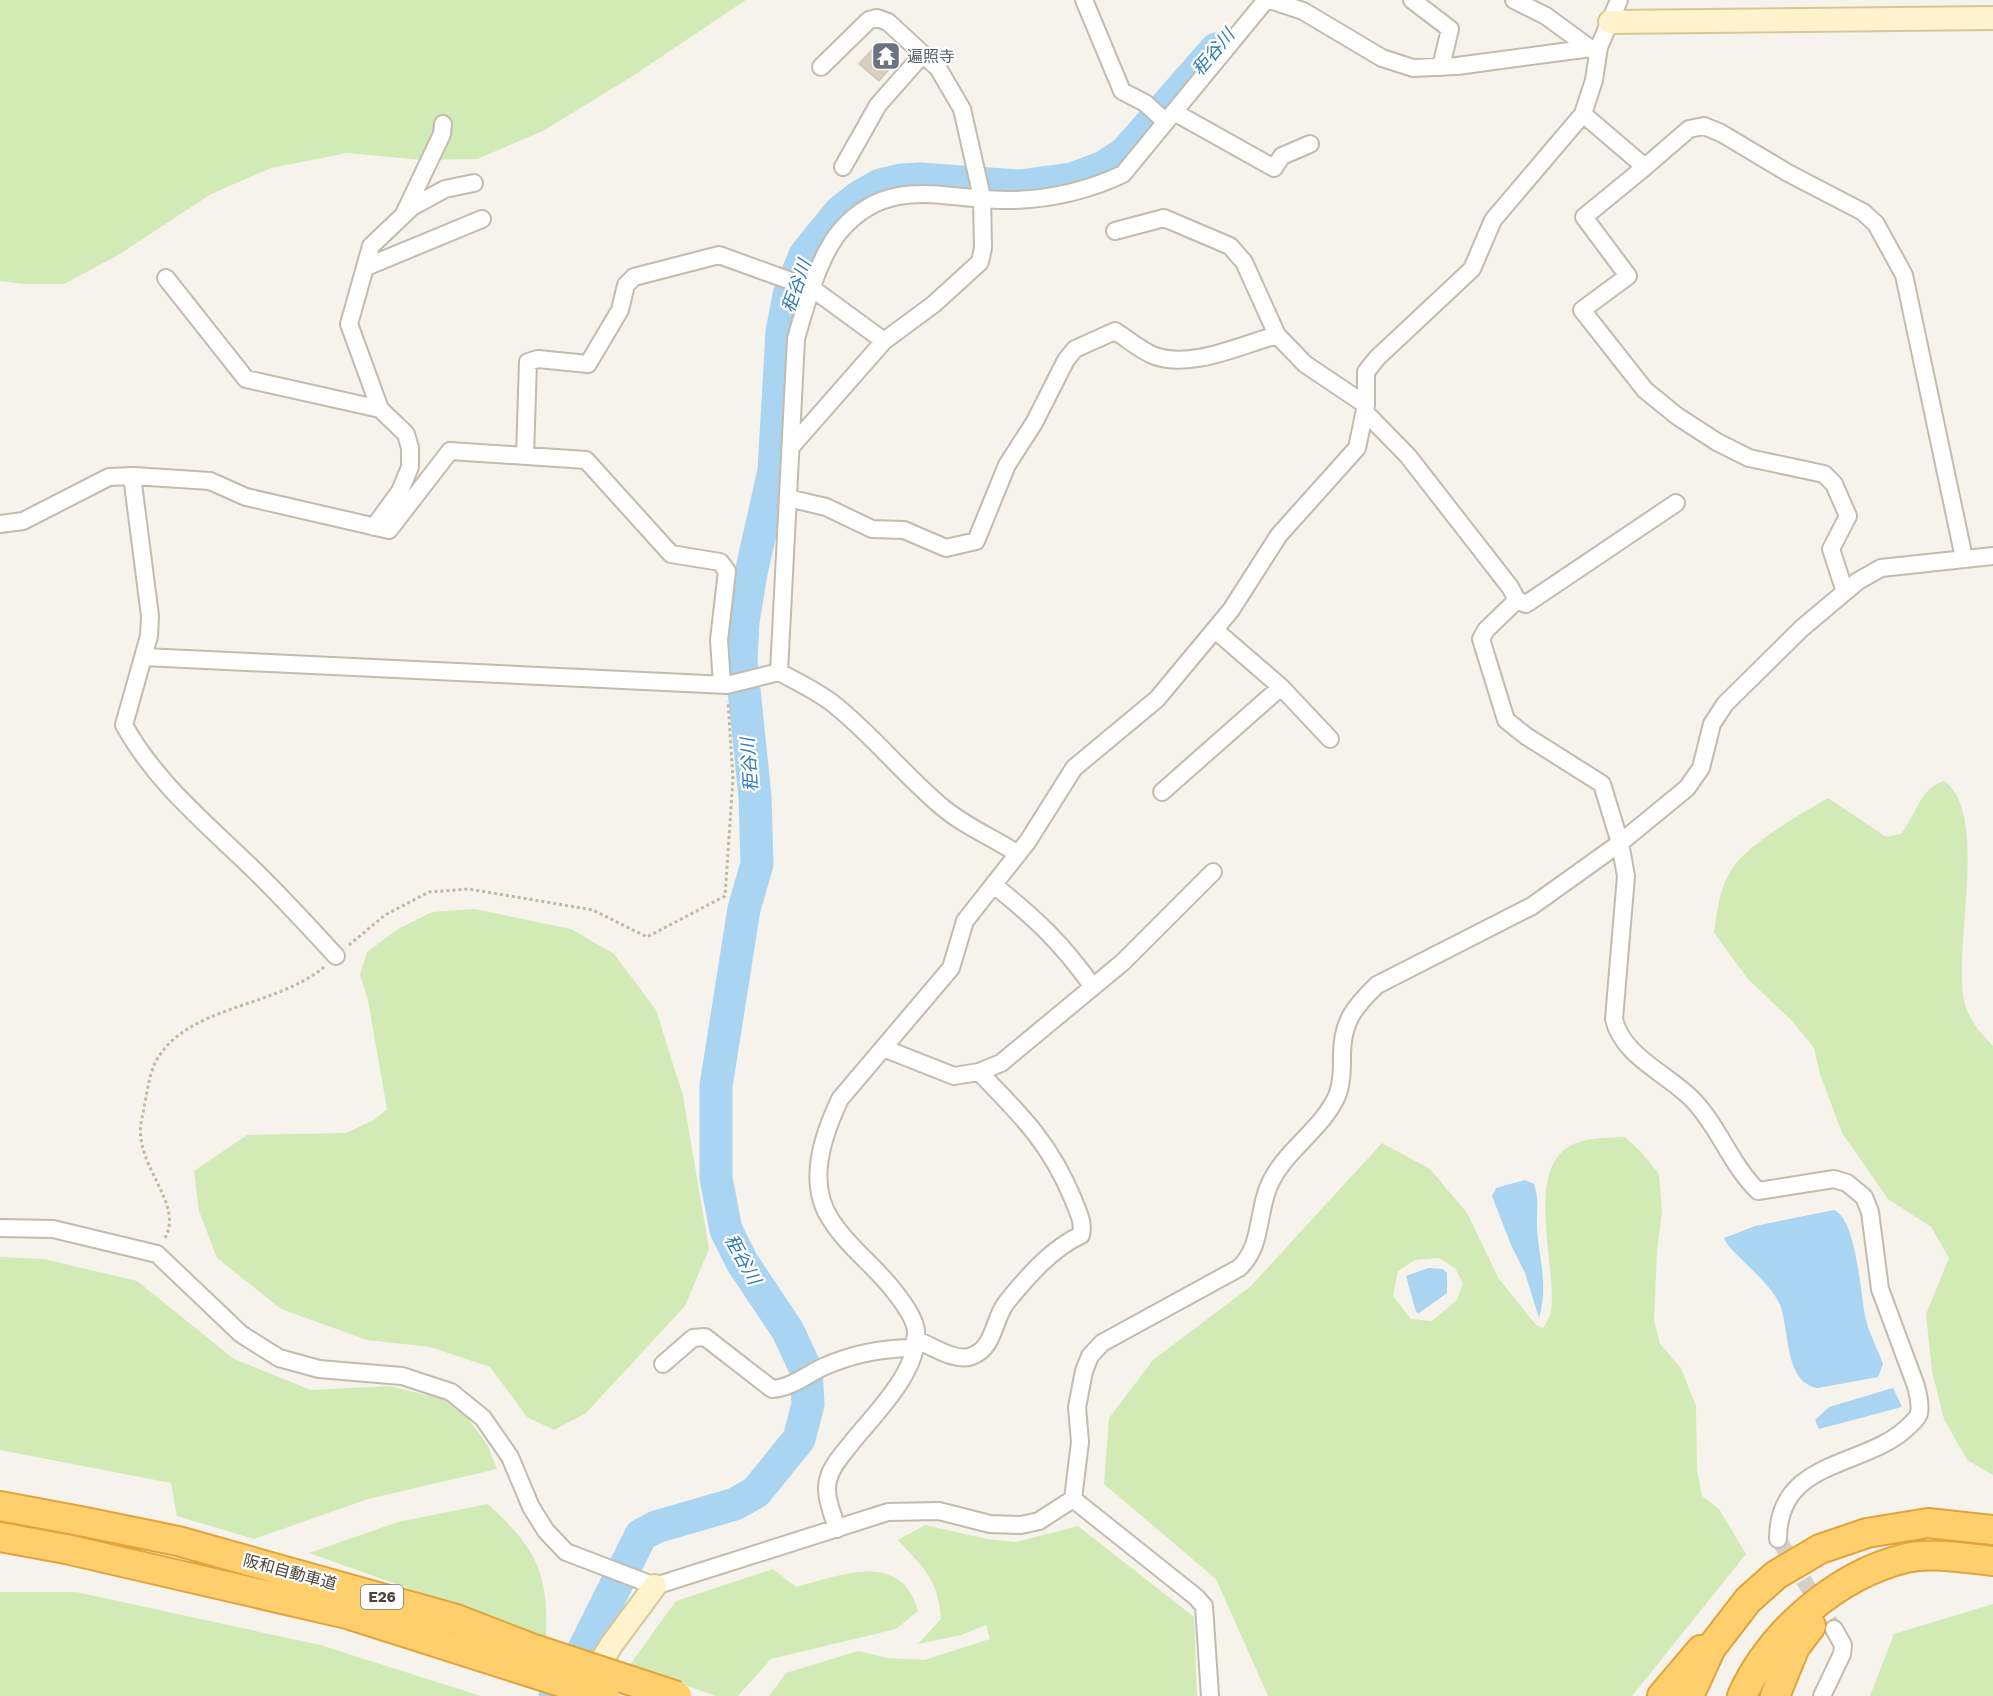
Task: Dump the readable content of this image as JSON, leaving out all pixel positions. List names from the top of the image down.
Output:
{
  "streets": {
    "highway": ["阪和自動車道", "E26"]
  },
  "water": ["秬谷川"],
  "places": {
    "temple": ["遍照寺"]
  }
}
